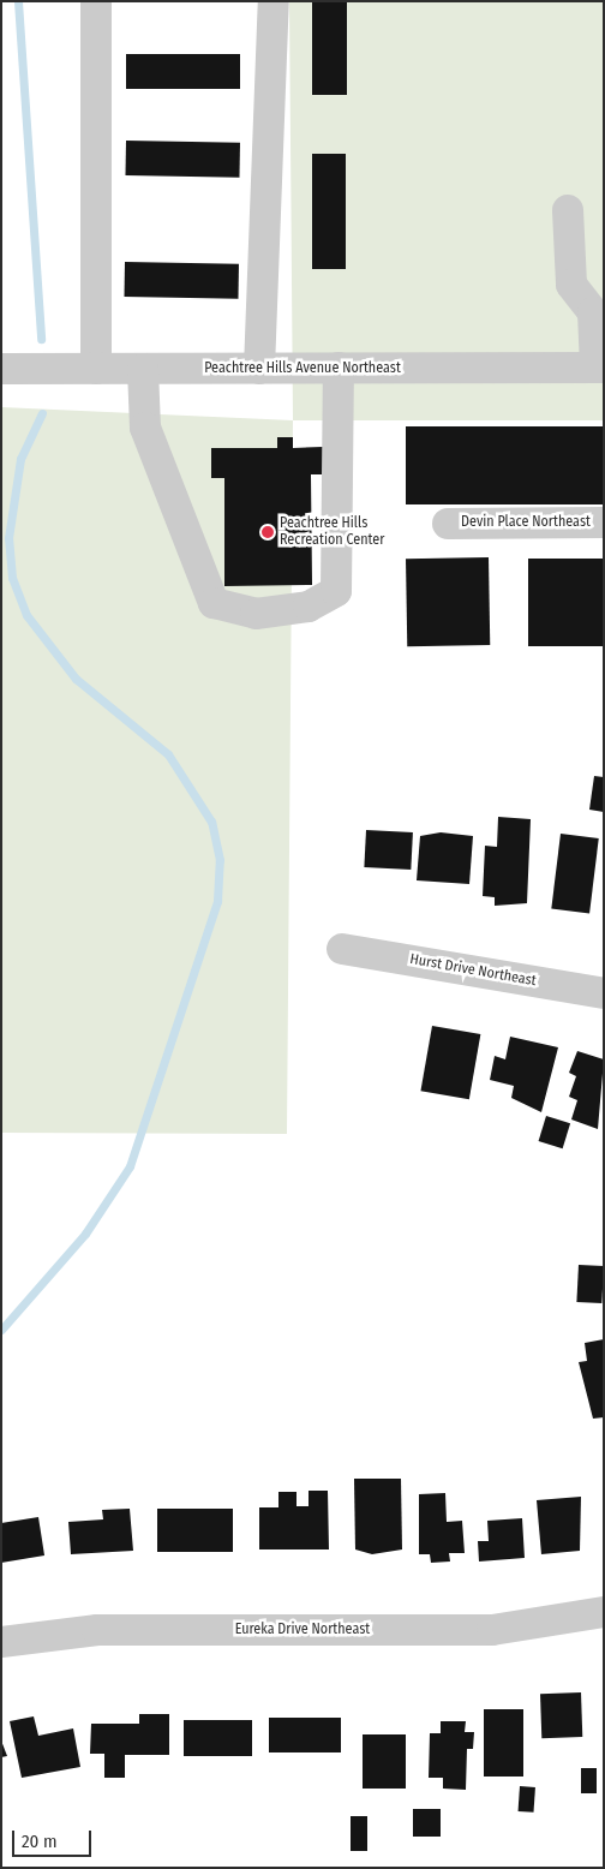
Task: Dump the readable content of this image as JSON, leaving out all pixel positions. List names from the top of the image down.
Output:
{
  "streets": {
    "street": [
      "Peachtree Hills Avenue Northeast",
      "Devin Place Northeast",
      "Hurst Drive Northeast",
      "Eureka Drive Northeast"
    ]
  },
  "places": ["Peachtree Hills Recreation Center"],
  "scale_bar": "20 m"
}
